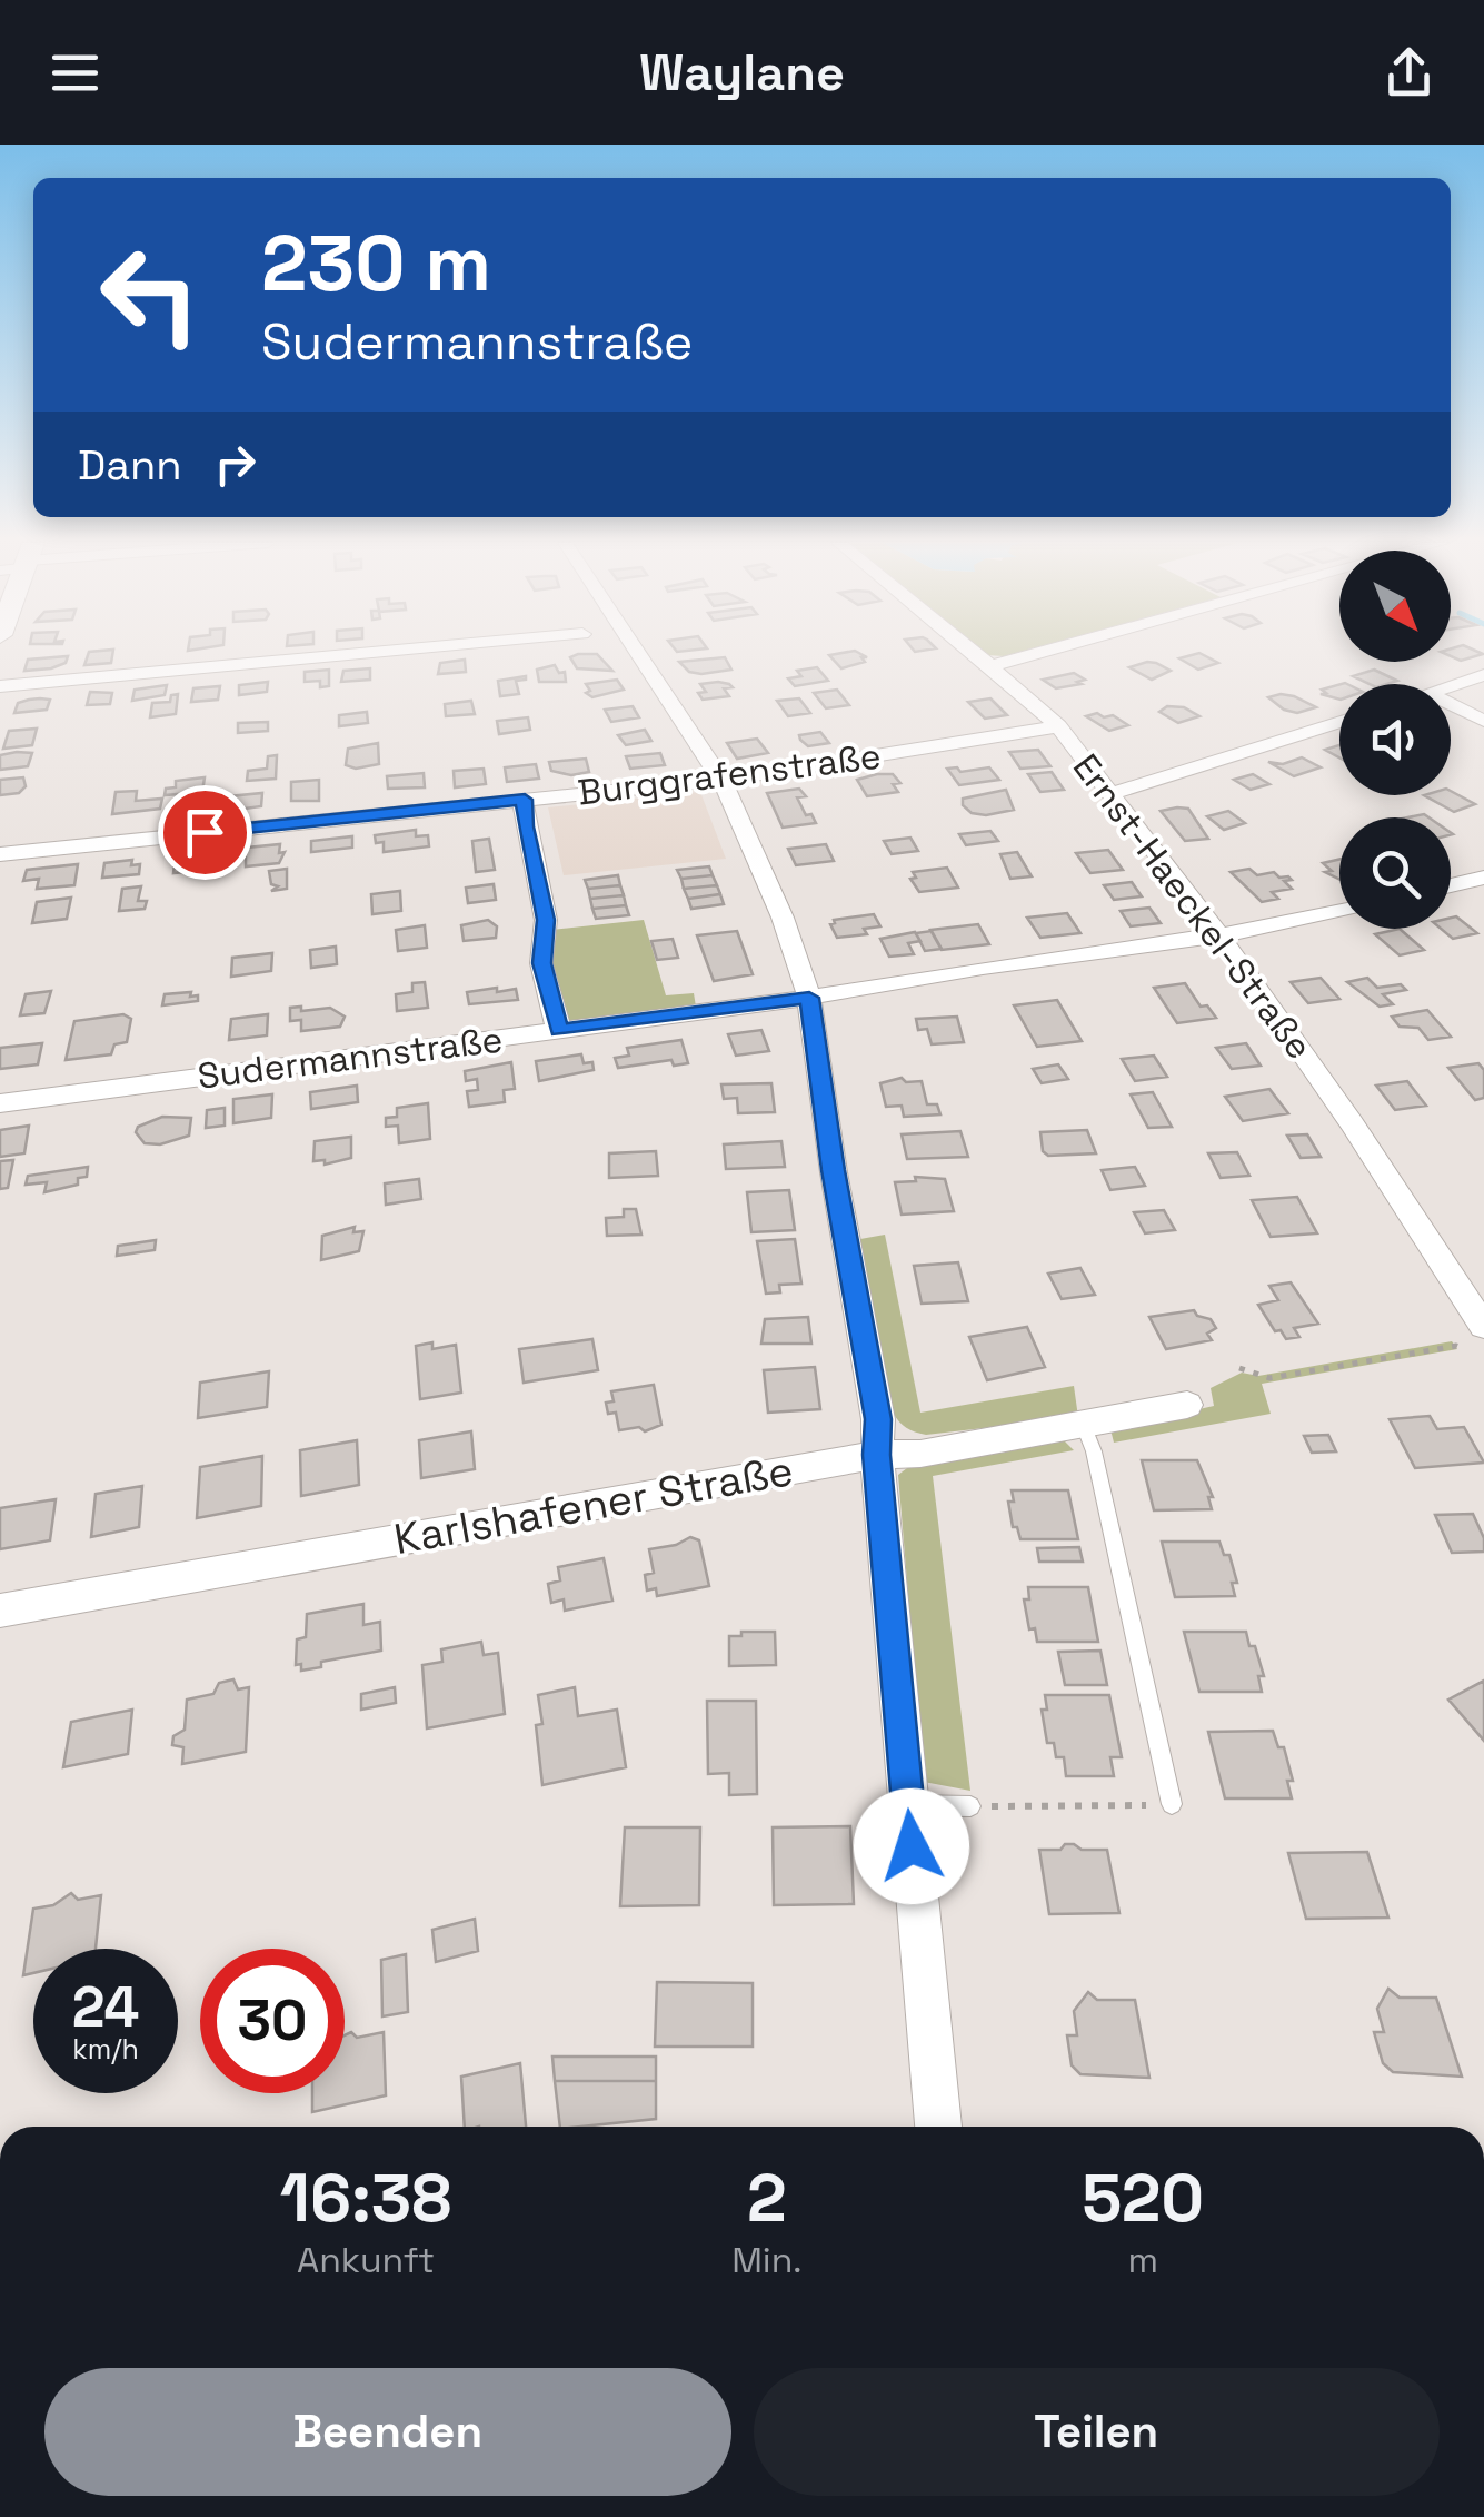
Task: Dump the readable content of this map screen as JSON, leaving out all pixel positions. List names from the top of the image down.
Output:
{
  "streets": {
    "street": [
      "Burggrafenstraße",
      "Ernst-Haeckel-Straße",
      "Sudermannstraße",
      "Karlshafener Straße"
    ]
  },
  "crossings": [
    ["Burggrafenstraße", "Ernst-Haeckel-Straße"],
    ["Ernst-Haeckel-Straße", "Sudermannstraße"]
  ],
  "north": "bottom right",
  "page": {
    "header": "Waylane",
    "turn": ["230 m", "Sudermannstraße"],
    "then": "Dann",
    "speed": "24 km/h",
    "limit": "30",
    "eta": [
      "16:38",
      "Ankunft",
      "2",
      "Min.",
      "520",
      "m"
    ],
    "buttons": ["Beenden", "Teilen"]
  }
}
